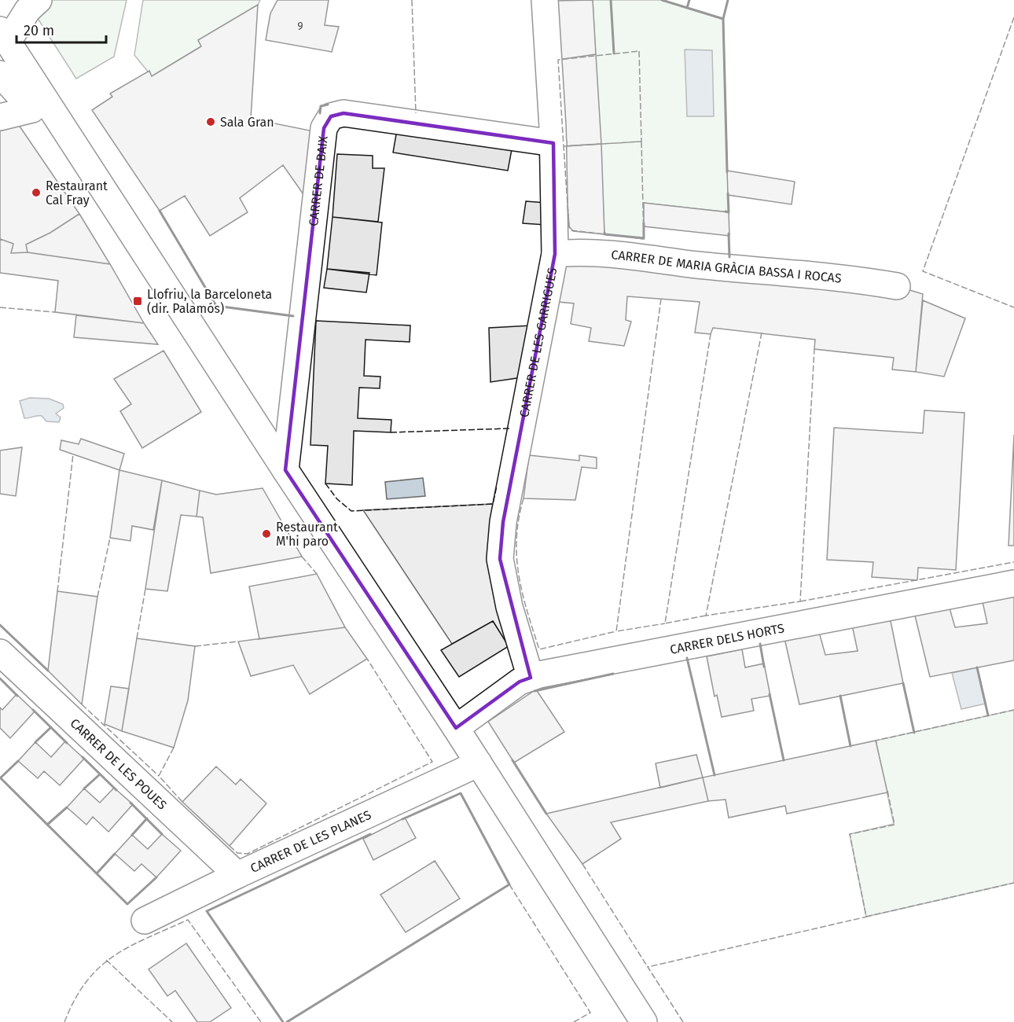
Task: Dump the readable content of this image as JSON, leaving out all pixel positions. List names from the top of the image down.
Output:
{
  "streets": {
    "street": [
      "CARRER DE BAIX",
      "CARRER DE MARIA GRÀCIA BASSA I ROCAS",
      "CARRER DE LES GARRIGUES",
      "CARRER DELS HORTS",
      "CARRER DE LES POUES",
      "CARRER DE LES PLANES"
    ]
  },
  "crossings": [
    ["CARRER DE BAIX", "CARRER DE LES GARRIGUES"],
    ["CARRER DE MARIA GRÀCIA BASSA I ROCAS", "CARRER DE LES GARRIGUES"],
    ["CARRER DE LES GARRIGUES", "CARRER DELS HORTS"],
    ["CARRER DE LES POUES", "CARRER DE LES PLANES"]
  ],
  "places": {
    "other": ["Sala Gran", "Restaurant Cal Fray", "Restaurant M'hi paro"],
    "transit": ["Llofriu, la Barceloneta (dir. Palamós)"]
  },
  "house_numbers": ["9"],
  "scale_bar": "20 m"
}
